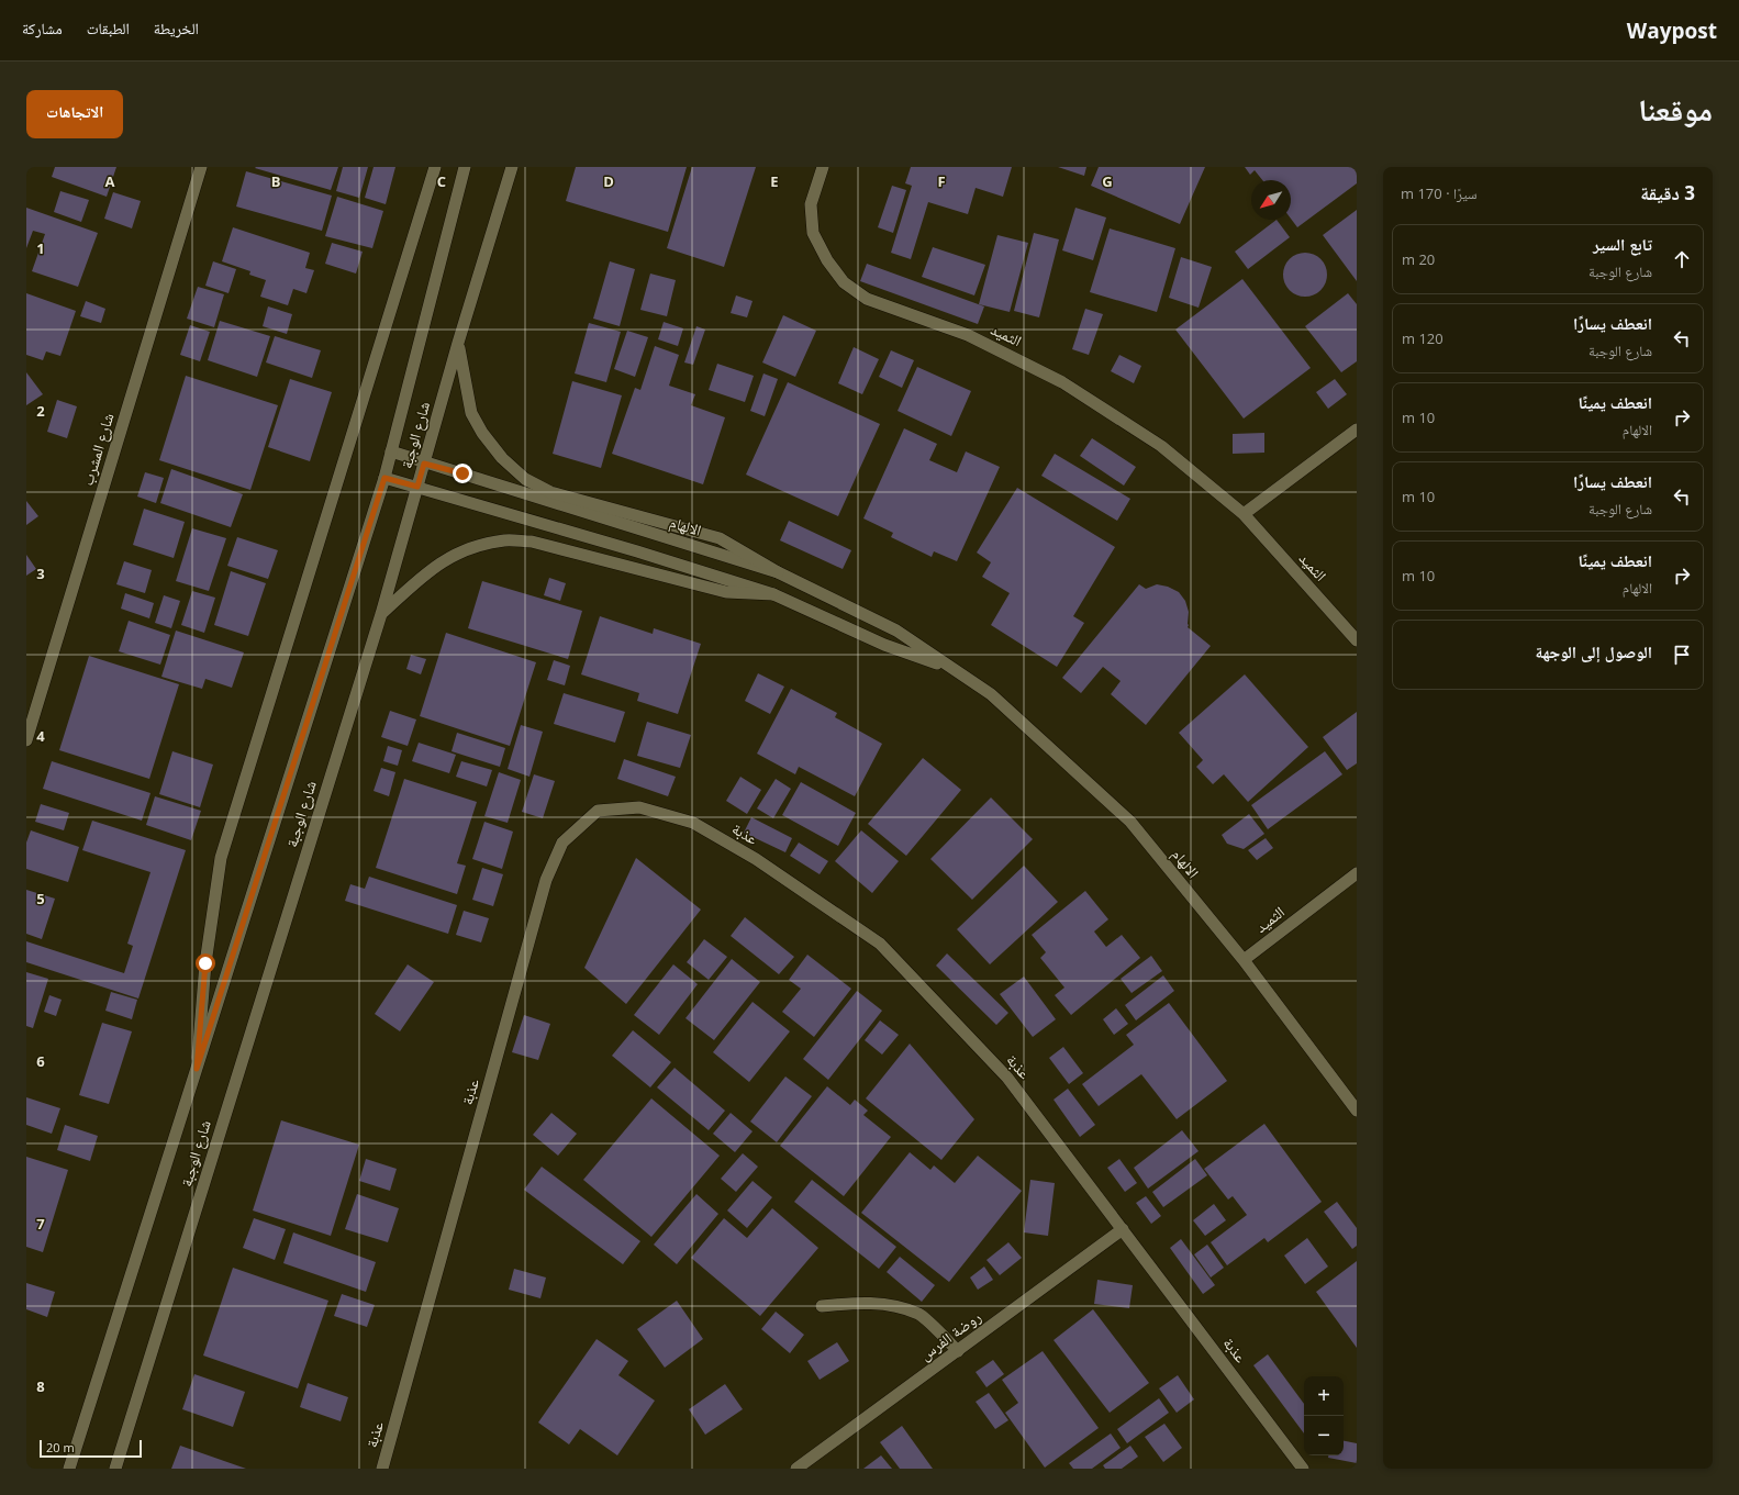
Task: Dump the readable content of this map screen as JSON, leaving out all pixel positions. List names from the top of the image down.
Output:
{
  "streets": {
    "street": [
      "الثميد",
      "شارع الوجبة",
      "شارع المشرب",
      "الالهام",
      "عذبة",
      "روضة الفرس"
    ]
  },
  "crossings": [
    ["الثميد", "الالهام"],
    ["شارع الوجبة", "الالهام"],
    ["عذبة", "روضة الفرس"]
  ],
  "scale_bar": "20 m",
  "north": "bottom left",
  "page": {
    "header": "Waypost",
    "nav": ["الخريطة", "الطبقات", "مشاركة"],
    "title": "موقعنا",
    "buttons": "الاتجاهات",
    "heading": ["3 دقيقة", "سيرًا · 170 m"],
    "list": [
      ["تابع السير", "شارع الوجبة", "20 m"],
      ["انعطف يسارًا", "شارع الوجبة", "120 m"],
      ["انعطف يمينًا", "الالهام", "10 m"],
      ["انعطف يسارًا", "شارع الوجبة", "10 m"],
      ["انعطف يمينًا", "الالهام", "10 m"],
      "الوصول إلى الوجهة"
    ],
    "map_buttons": ["+", "−"],
    "scale": "20 m"
  },
  "grid": {
    "columns": [
      "A",
      "B",
      "C",
      "D",
      "E",
      "F",
      "G"
    ],
    "rows": [
      "1",
      "2",
      "3",
      "4",
      "5",
      "6",
      "7",
      "8"
    ]
  }
}
